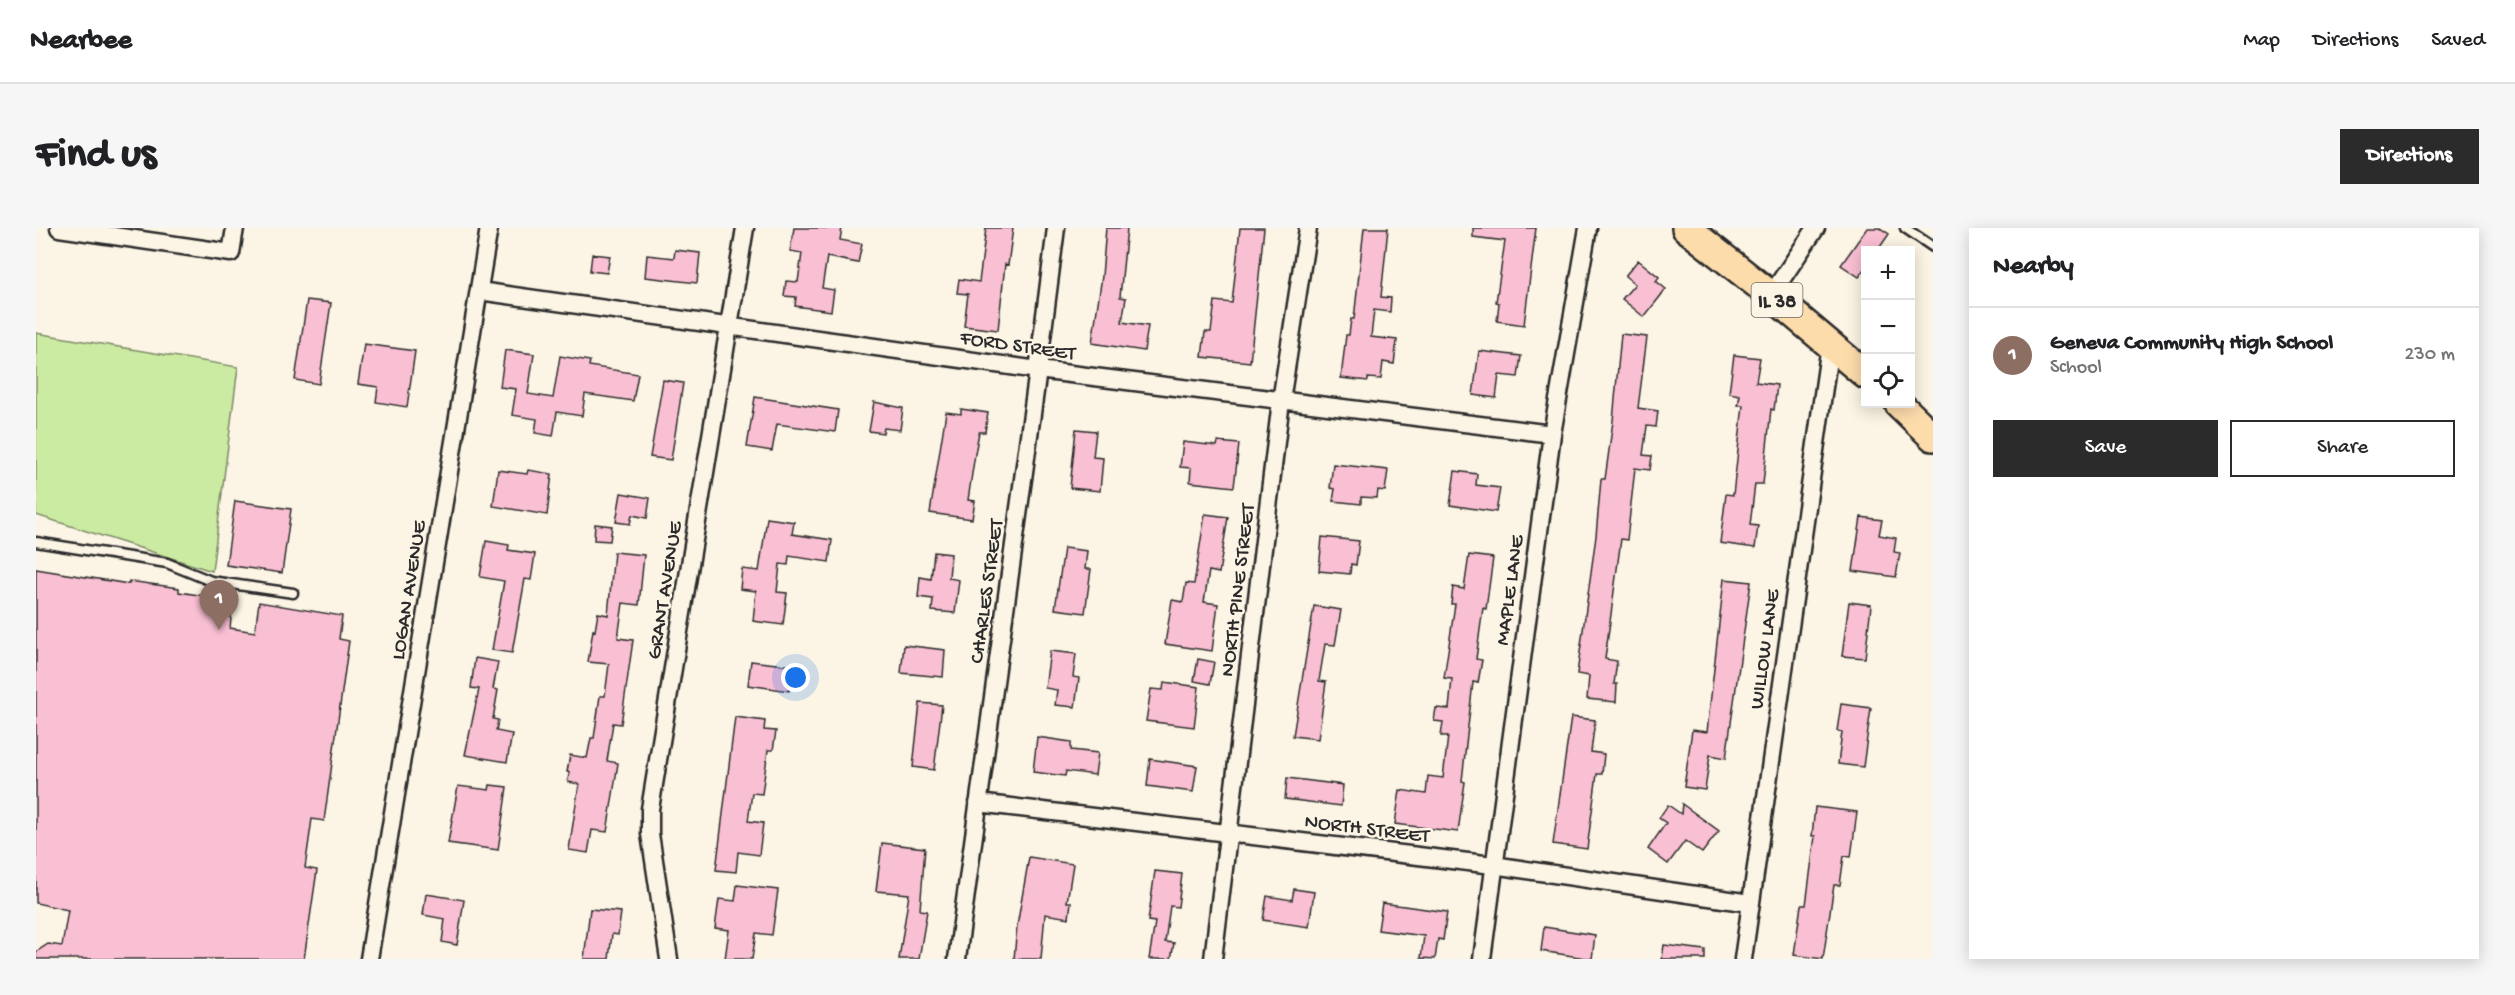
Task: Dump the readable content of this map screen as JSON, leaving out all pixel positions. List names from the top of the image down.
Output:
{
  "streets": {
    "main road": ["IL 38"],
    "street": [
      "FORD STREET",
      "LOGAN AVENUE",
      "GRANT AVENUE",
      "NORTH PINE STREET",
      "MAPLE LANE",
      "CHARLES STREET",
      "WILLOW LANE",
      "NORTH STREET"
    ]
  },
  "crossings": [
    ["IL 38", "WILLOW LANE"],
    ["FORD STREET", "LOGAN AVENUE"],
    ["FORD STREET", "GRANT AVENUE"],
    ["FORD STREET", "NORTH PINE STREET"],
    ["FORD STREET", "MAPLE LANE"],
    ["FORD STREET", "CHARLES STREET"],
    ["NORTH PINE STREET", "NORTH STREET"],
    ["MAPLE LANE", "NORTH STREET"],
    ["CHARLES STREET", "NORTH STREET"],
    ["WILLOW LANE", "NORTH STREET"]
  ],
  "page": {
    "header": "Nearbee",
    "nav": ["Map", "Directions", "Saved"],
    "buttons": [
      "Directions",
      ["Save", "Share"]
    ],
    "title": "Find us",
    "heading": "Nearby",
    "map_buttons": ["+", "−"],
    "list": [
      {
        "mark": "1",
        "name": "Geneva Community High School",
        "note": "School",
        "value": "230 m"
      }
    ],
    "pins": "1"
  }
}
